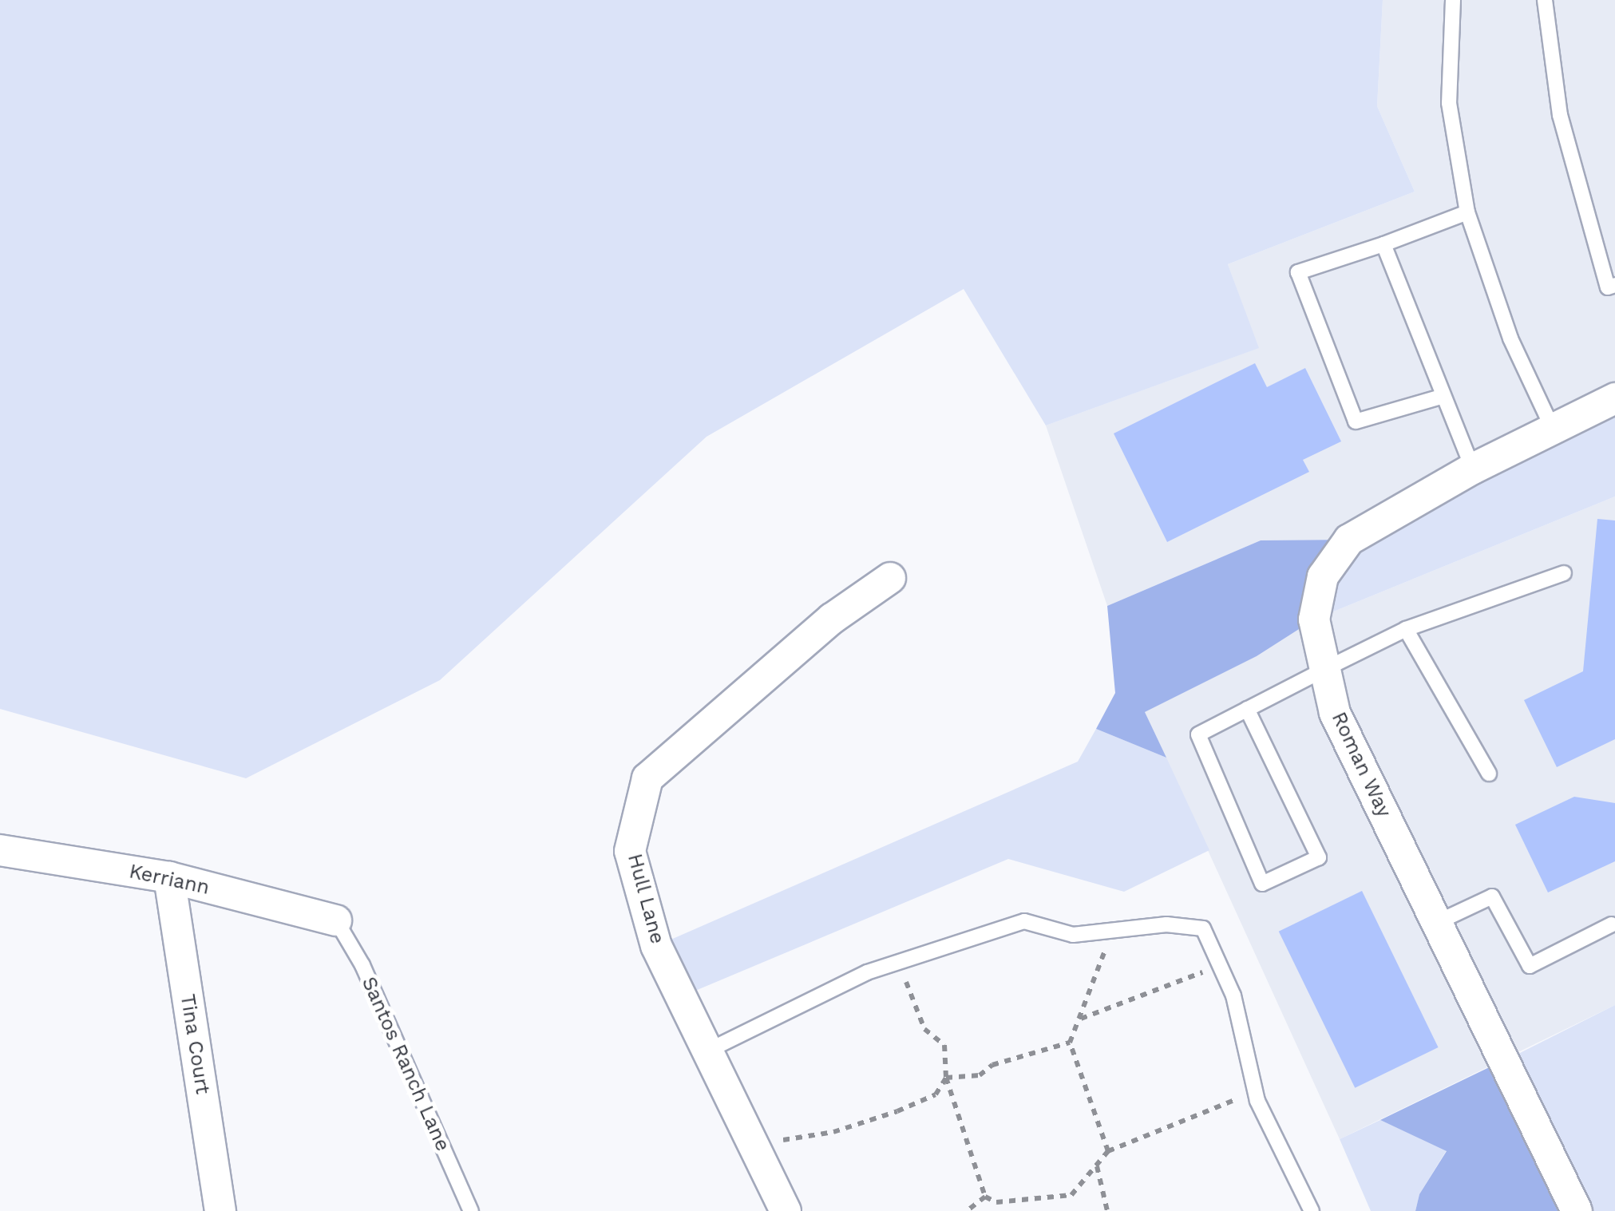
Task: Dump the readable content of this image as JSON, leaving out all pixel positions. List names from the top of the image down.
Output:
{
  "streets": {
    "street": [
      "Roman Way",
      "Kerriann",
      "Hull Lane",
      "Tina Court"
    ],
    "lane": ["Santos Ranch Lane"]
  },
  "crossings": [
    ["Kerriann", "Tina Court"],
    ["Kerriann", "Santos Ranch Lane"]
  ]
}
